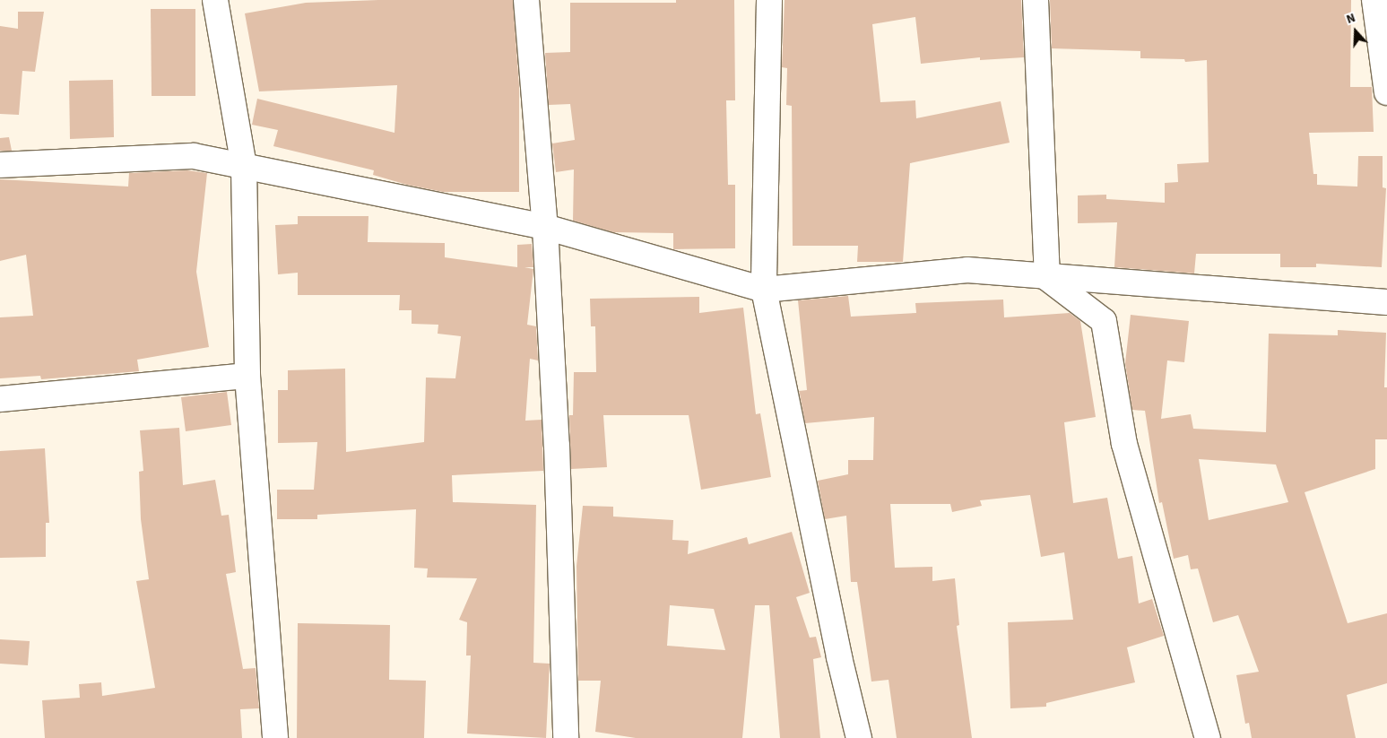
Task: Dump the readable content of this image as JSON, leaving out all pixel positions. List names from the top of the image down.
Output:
{
  "north": "top"
}
